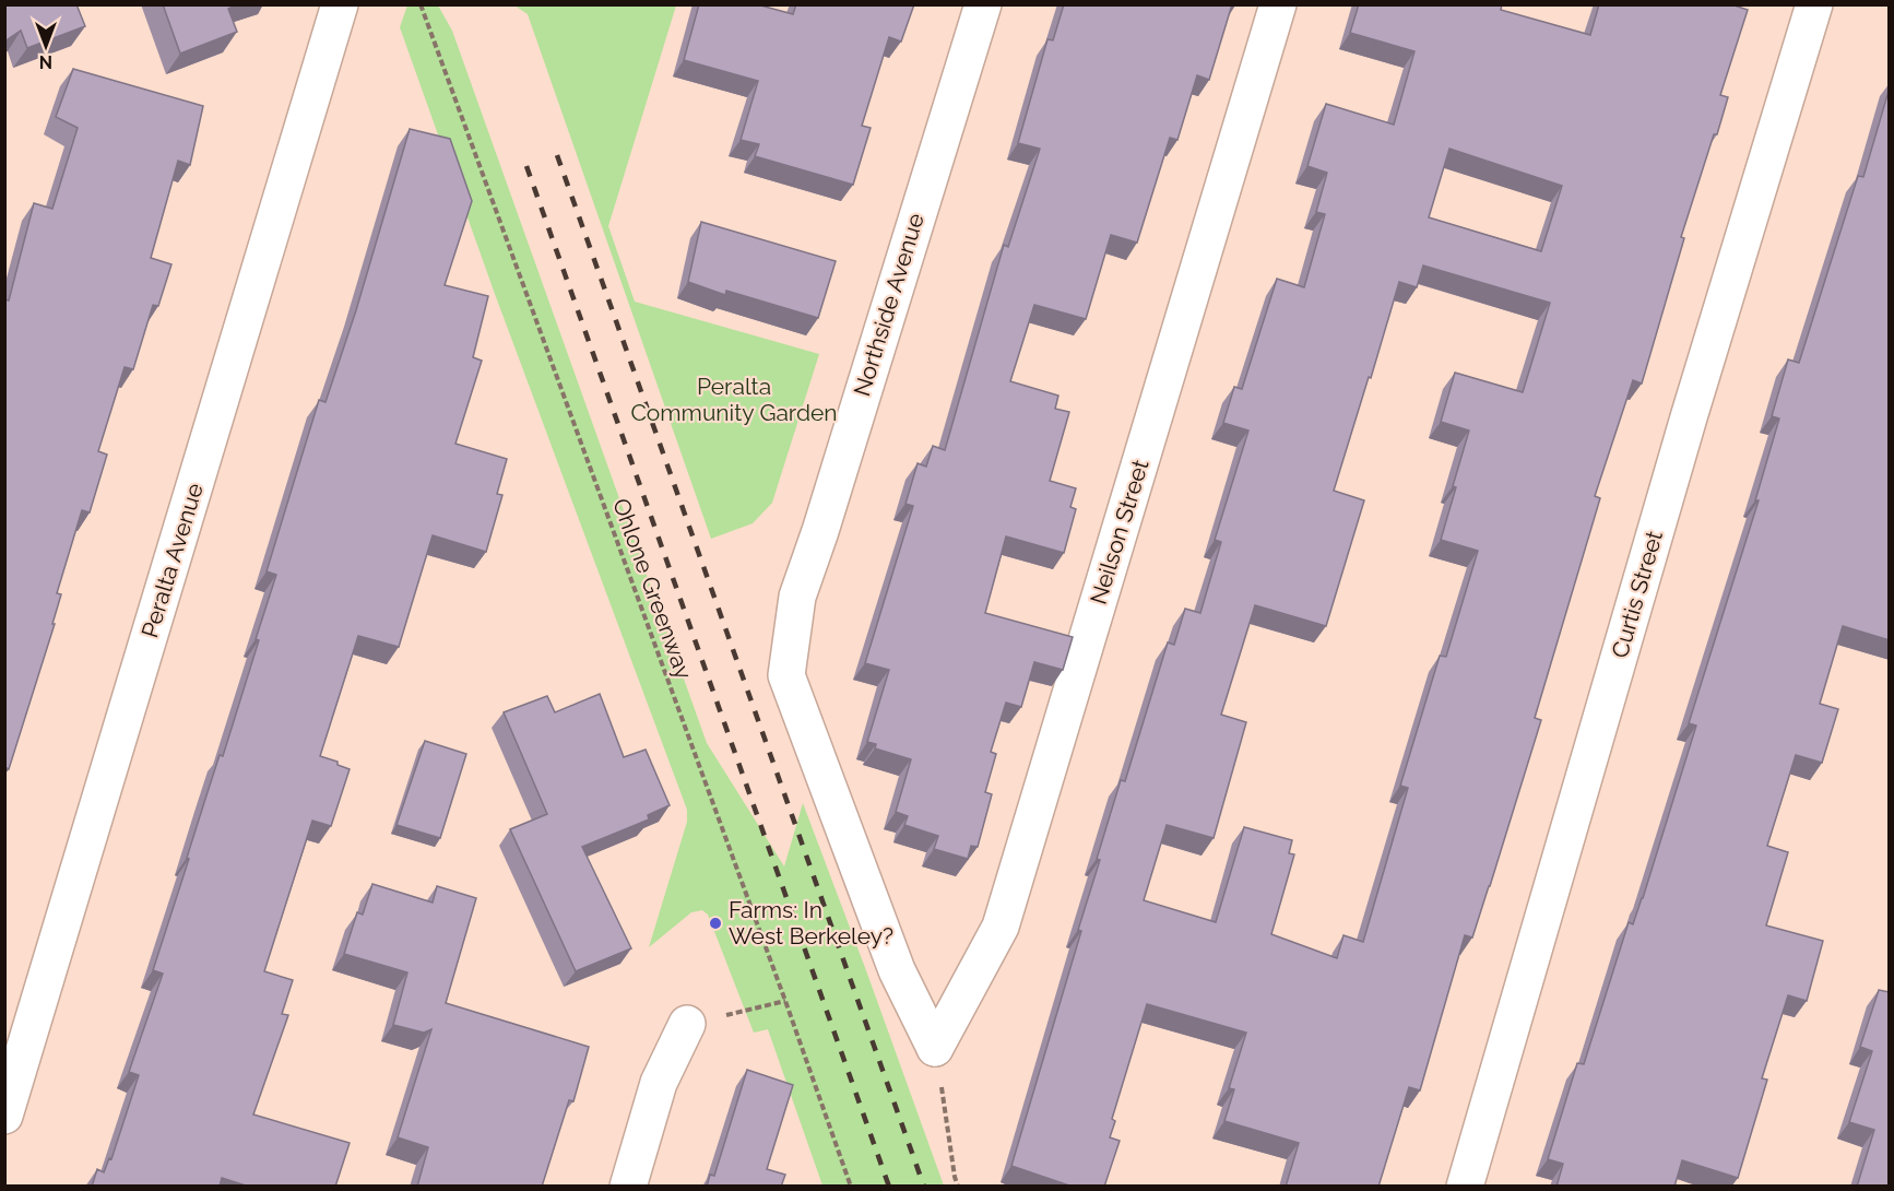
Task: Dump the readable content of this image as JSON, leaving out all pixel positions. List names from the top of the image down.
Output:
{
  "streets": {
    "street": [
      "Northside Avenue",
      "Neilson Street",
      "Peralta Avenue",
      "Curtis Street"
    ],
    "path": ["Ohlone Greenway"]
  },
  "crossings": [
    ["Northside Avenue", "Neilson Street"]
  ],
  "parks": ["Peralta Community Garden"],
  "places": ["Farms: In West Berkeley?"],
  "north": "bottom"
}
